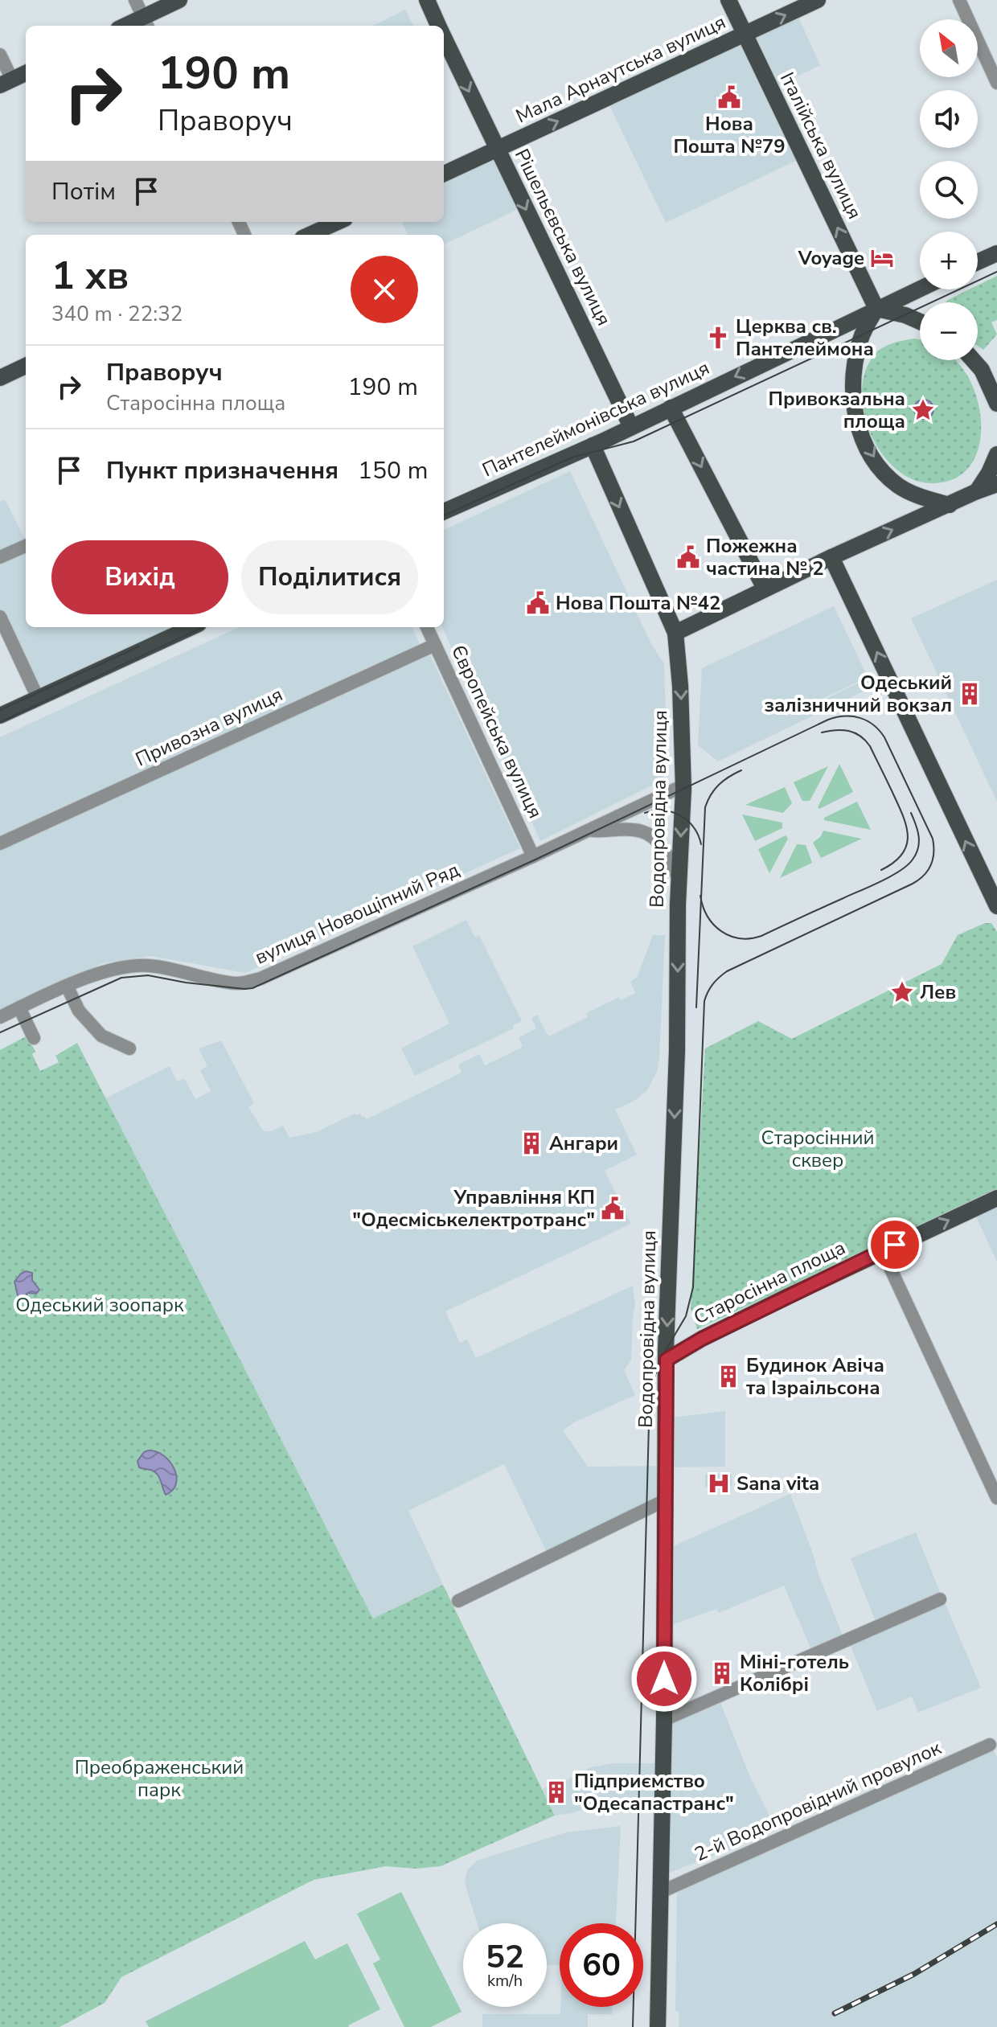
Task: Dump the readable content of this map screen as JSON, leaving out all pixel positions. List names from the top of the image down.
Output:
{
  "streets": {
    "main road": [
      "Мала Арнаутська вулиця",
      "Італійська вулиця",
      "Рішельєвська вулиця",
      "Пантелеймонівська вулиця",
      "Водопровідна вулиця",
      "Старосінна площа"
    ],
    "street": [
      "Привозна вулиця",
      "Європейська вулиця",
      "вулиця Новощіпний Ряд",
      "2-й Водопровідний провулок"
    ]
  },
  "crossings": [
    ["Мала Арнаутська вулиця", "Італійська вулиця"],
    ["Мала Арнаутська вулиця", "Рішельєвська вулиця"],
    ["Італійська вулиця", "Пантелеймонівська вулиця"],
    ["Рішельєвська вулиця", "Пантелеймонівська вулиця"],
    ["Привозна вулиця", "Європейська вулиця"],
    ["Європейська вулиця", "вулиця Новощіпний Ряд"],
    ["Водопровідна вулиця", "вулиця Новощіпний Ряд"],
    ["Водопровідна вулиця", "Старосінна площа"],
    ["Водопровідна вулиця", "2-й Водопровідний провулок"]
  ],
  "one_way": [
    "Мала Арнаутська вулиця",
    "Італійська вулиця",
    "Рішельєвська вулиця",
    "Пантелеймонівська вулиця",
    "Водопровідна вулиця"
  ],
  "parks": ["Старосінний сквер", "Одеський зоопарк", "Преображенський парк"],
  "places": {
    "public building": [
      "Нова Пошта №79",
      "Пожежна частина № 2",
      "Нова Пошта №42",
      "Управління КП \"Одесміськелектротранс\""
    ],
    "hotel": ["Voyage"],
    "church": ["Церква св. Пантелеймона"],
    "place": ["Привокзальна площа", "Лев"],
    "building": [
      "Одеський залізничний вокзал",
      "Ангари",
      "Будинок Авіча та Ізраільсона",
      "Міні-готель Колібрі",
      "Підприємство \"Одесапастранс\""
    ],
    "hospital": ["Sana vita"]
  },
  "north": "top left",
  "page": {
    "map_buttons": ["+", "−"],
    "turn": ["190 m", "Праворуч"],
    "then": "Потім",
    "heading": ["1 хв", "340 m · 22:32"],
    "list": [
      {
        "name": "Праворуч",
        "note": "Старосінна площа",
        "value": "190 m"
      },
      {
        "name": "Пункт призначення",
        "value": "150 m"
      }
    ],
    "buttons": ["Вихід", "Поділитися"],
    "speed": "52 km/h",
    "limit": "60"
  }
}
